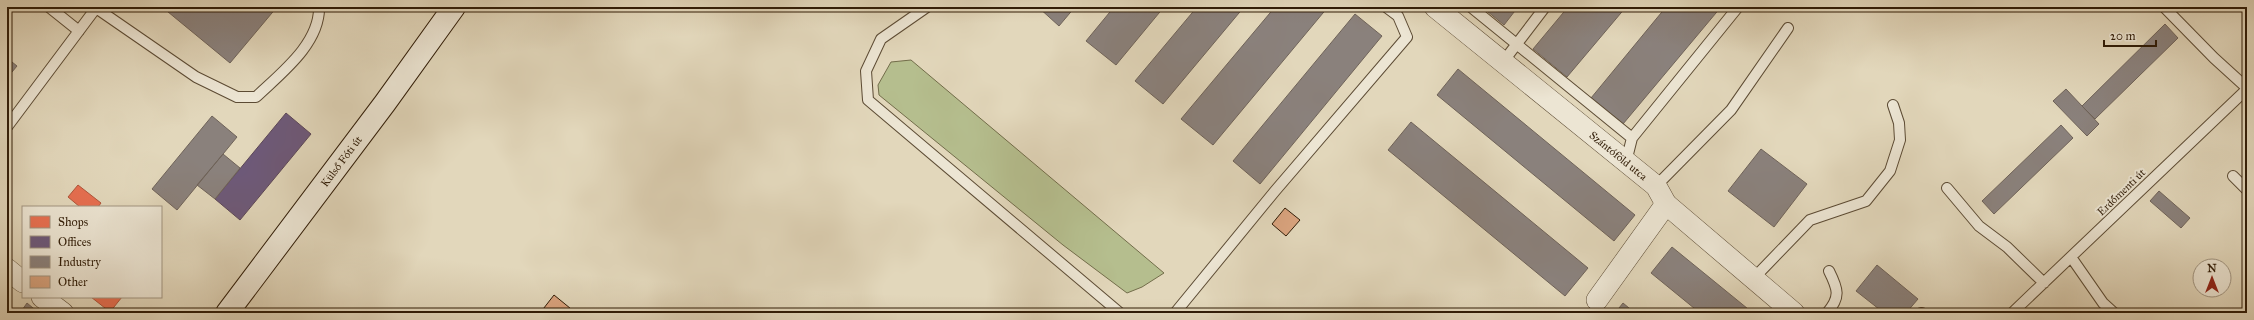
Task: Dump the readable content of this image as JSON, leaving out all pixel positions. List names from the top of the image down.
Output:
{
  "streets": {
    "main road": ["Külső Fóti út"],
    "street": ["Szántóföld utca"],
    "lane": ["Erdőmenti út"]
  },
  "legend": [
    "Shops",
    "Offices",
    "Industry",
    "Other"
  ],
  "scale_bar": "20 m",
  "north": "top"
}
